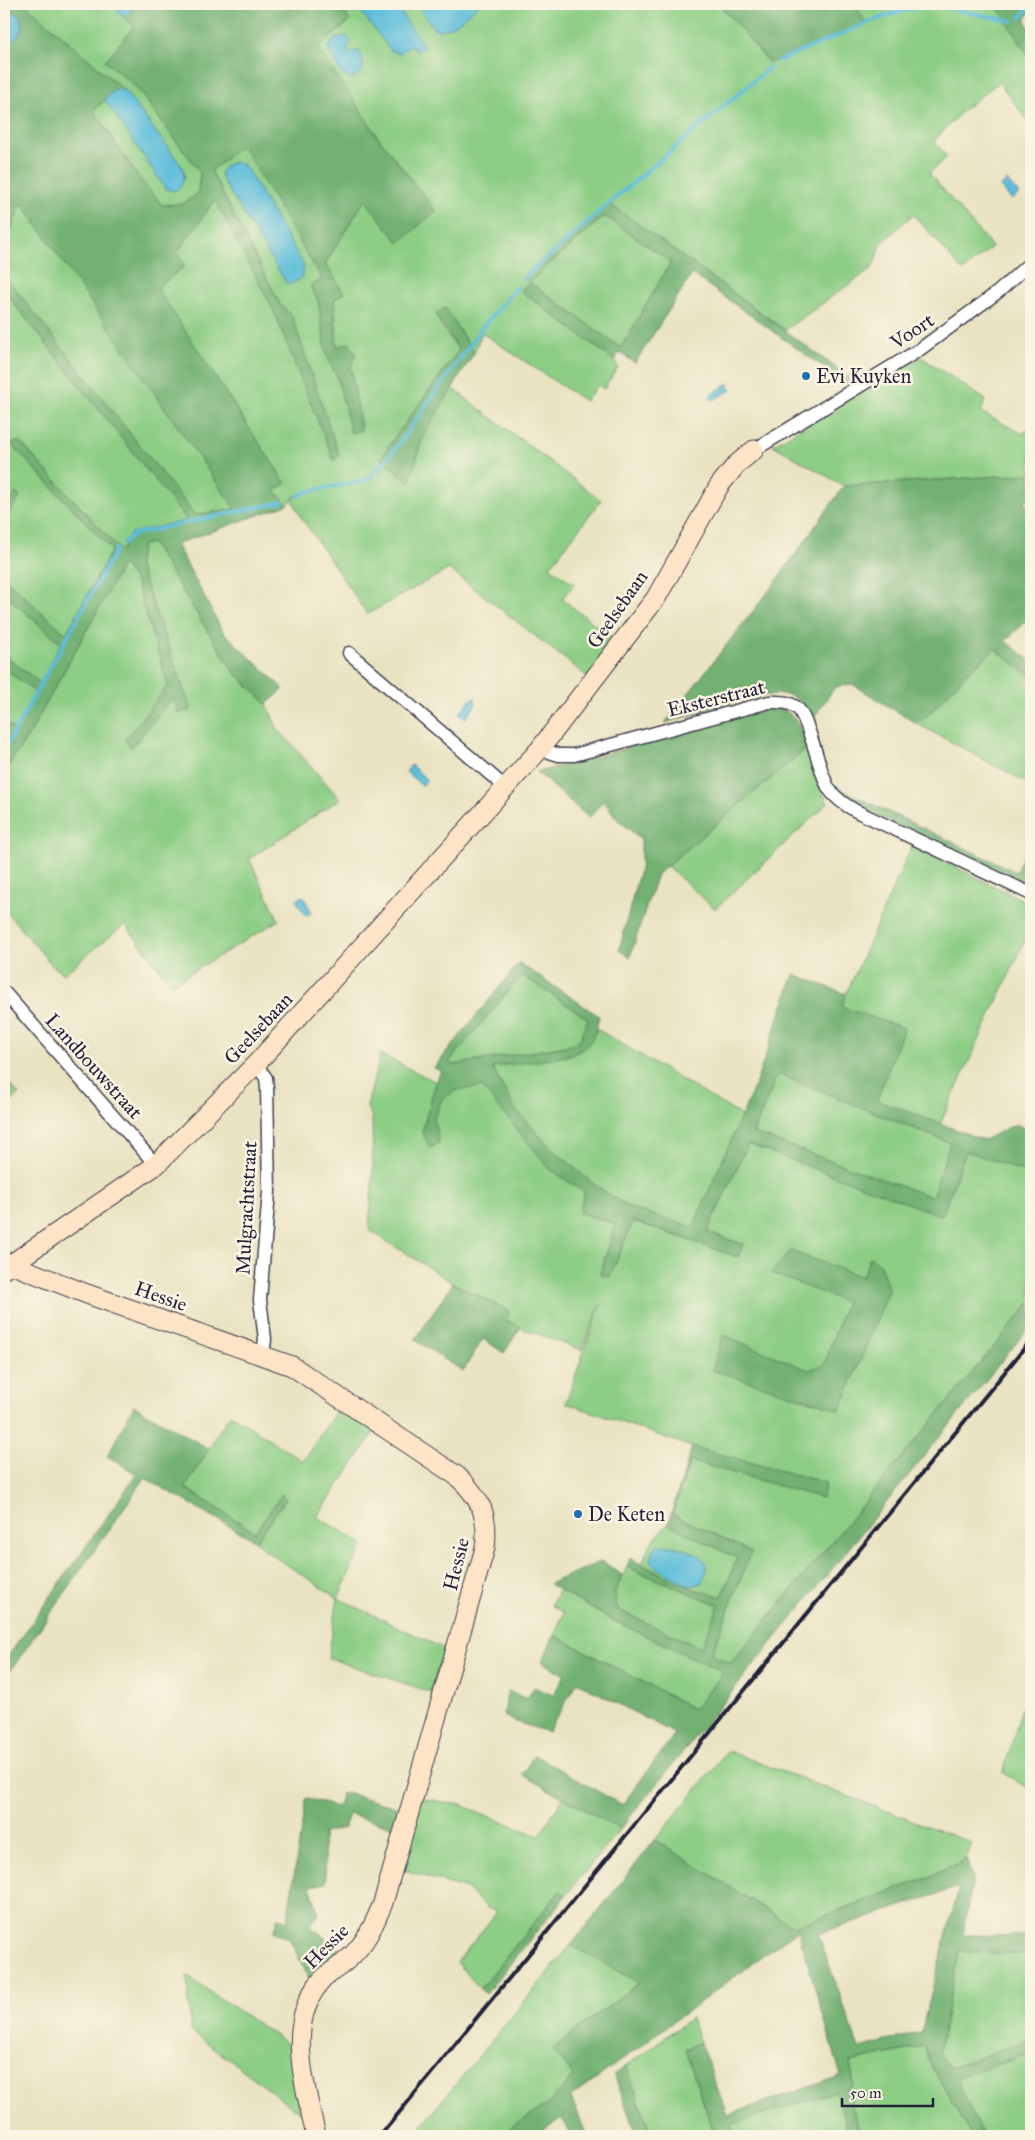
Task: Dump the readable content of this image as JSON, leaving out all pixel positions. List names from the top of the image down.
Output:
{
  "streets": {
    "street": [
      "Voort",
      "Geelsebaan",
      "Eksterstraat",
      "Landbouwstraat",
      "Mulgrachtstraat",
      "Hessie"
    ]
  },
  "crossings": [
    ["Voort", "Geelsebaan"],
    ["Geelsebaan", "Eksterstraat"],
    ["Geelsebaan", "Landbouwstraat"],
    ["Geelsebaan", "Mulgrachtstraat"],
    ["Geelsebaan", "Hessie"],
    ["Mulgrachtstraat", "Hessie"]
  ],
  "places": ["Evi Kuyken", "De Keten"],
  "scale_bar": "50 m"
}
